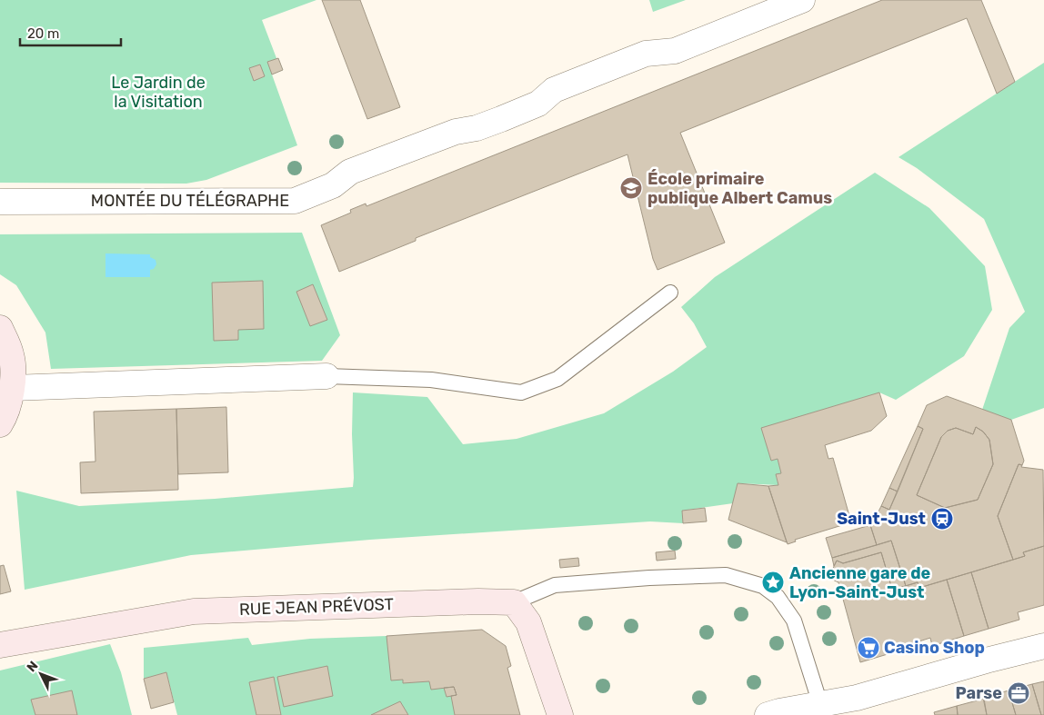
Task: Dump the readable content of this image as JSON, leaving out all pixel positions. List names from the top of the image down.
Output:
{
  "streets": {
    "street": ["MONTÉE DU TÉLÉGRAPHE", "RUE JEAN PRÉVOST"]
  },
  "parks": ["Le Jardin de la Visitation"],
  "places": {
    "school or university": ["École primaire publique Albert Camus"],
    "station": ["Saint-Just"],
    "place": ["Ancienne gare de Lyon-Saint-Just"],
    "supermarket": ["Casino Shop"],
    "office": ["Parse"]
  },
  "scale_bar": "20 m",
  "north": "top left"
}
